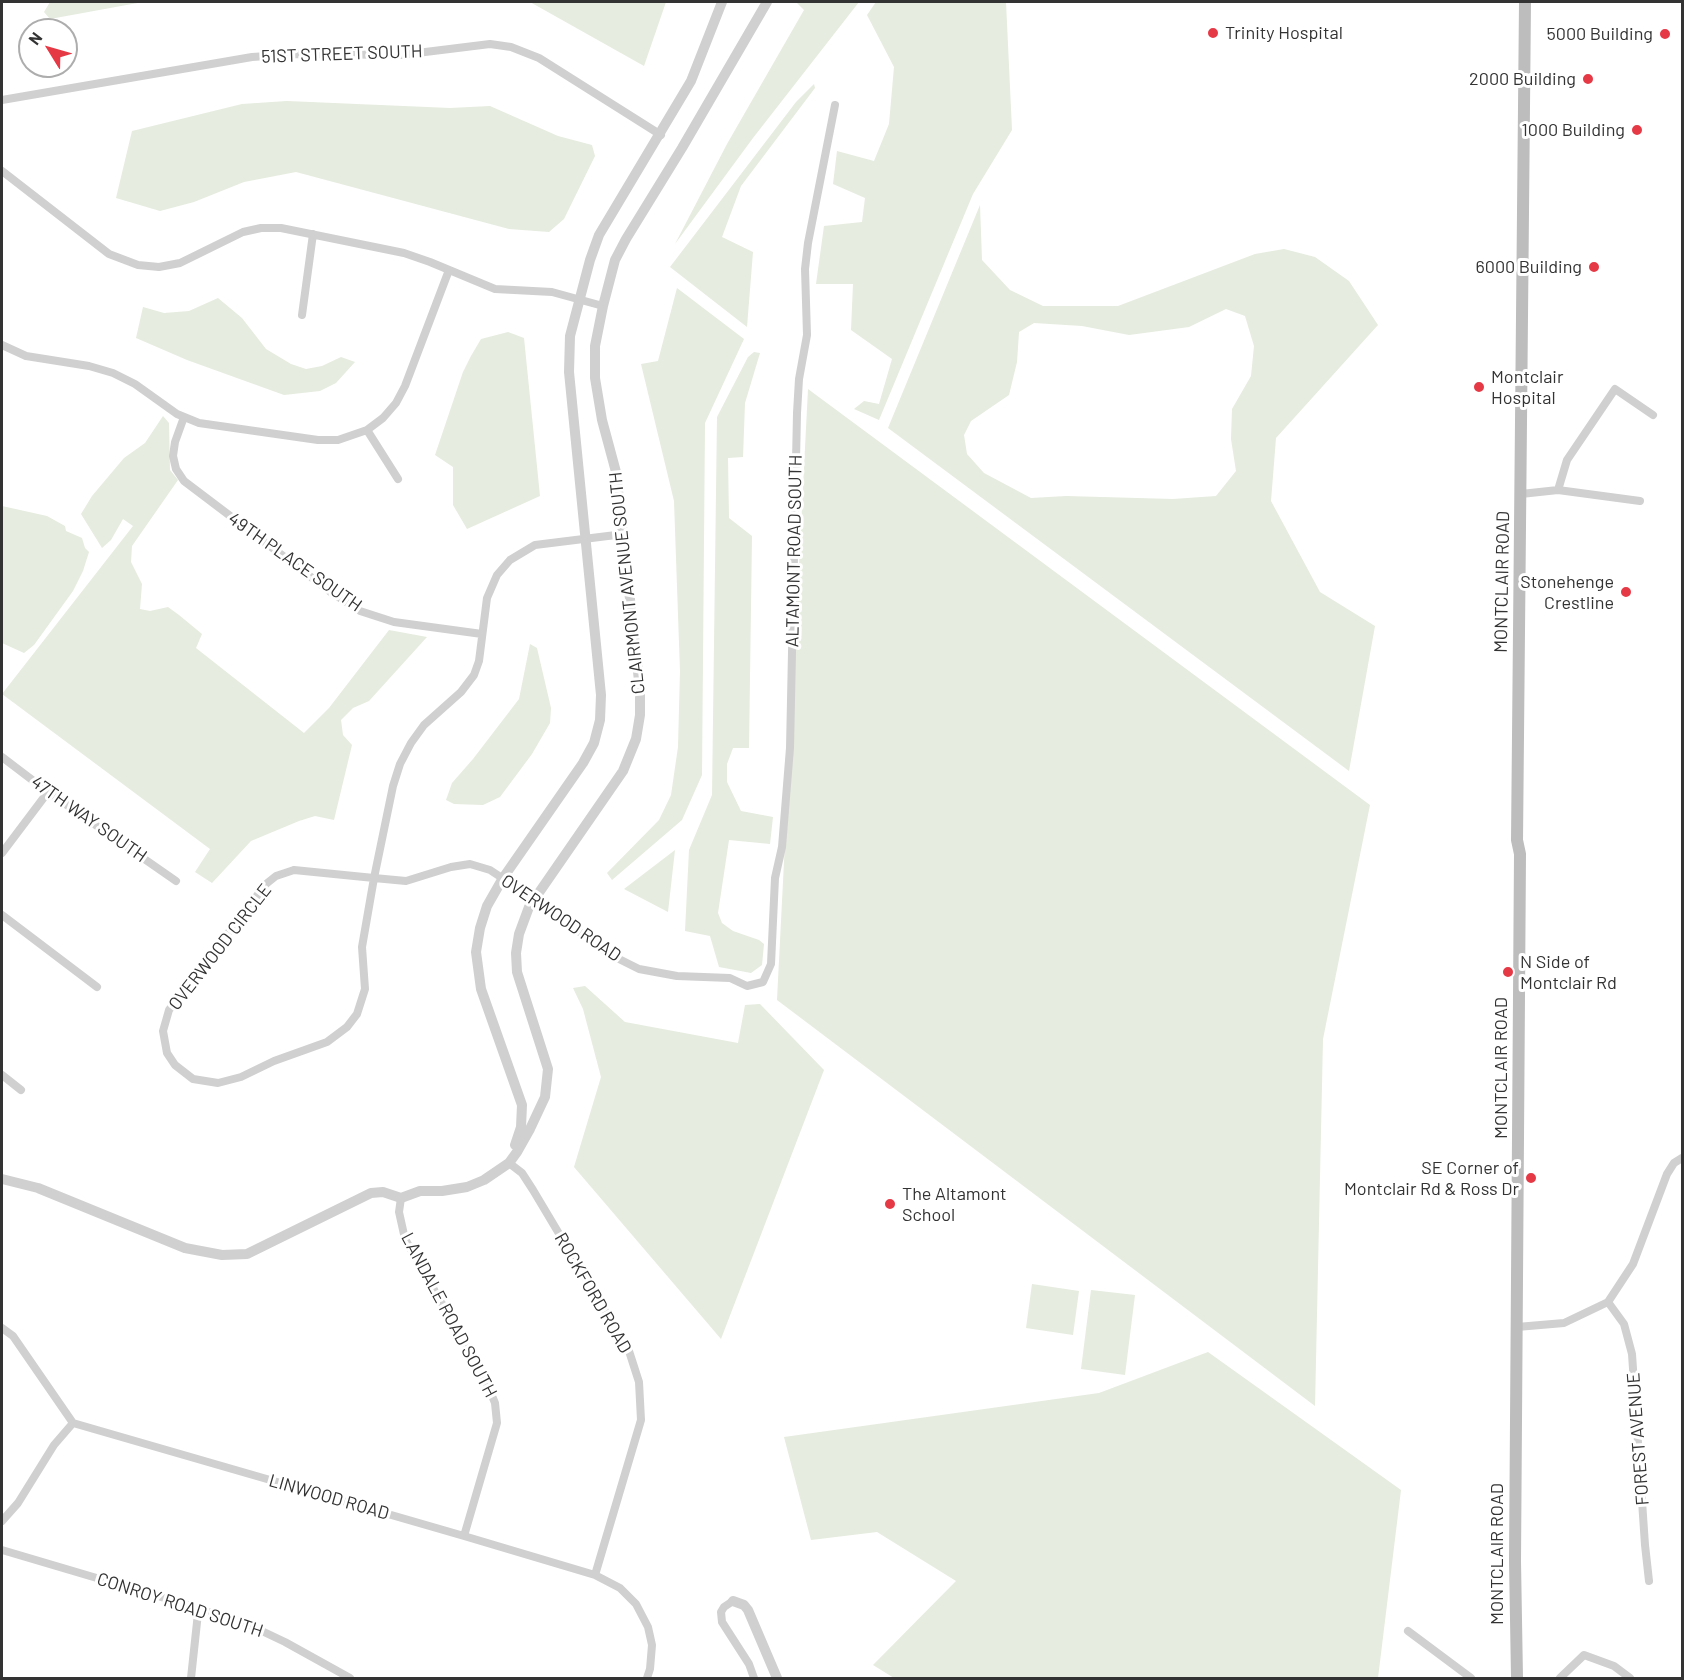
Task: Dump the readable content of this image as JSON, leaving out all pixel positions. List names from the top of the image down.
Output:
{
  "streets": {
    "main road": ["MONTCLAIR ROAD"],
    "street": [
      "51ST STREET SOUTH",
      "ALTAMONT ROAD SOUTH",
      "49TH PLACE SOUTH",
      "CLAIRMONT AVENUE SOUTH",
      "47TH WAY SOUTH",
      "OVERWOOD ROAD",
      "OVERWOOD CIRCLE",
      "ROCKFORD ROAD",
      "LANDALE ROAD SOUTH",
      "FOREST AVENUE",
      "LINWOOD ROAD",
      "CONROY ROAD SOUTH"
    ]
  },
  "crossings": [
    ["51ST STREET SOUTH", "CLAIRMONT AVENUE SOUTH"],
    ["ALTAMONT ROAD SOUTH", "OVERWOOD ROAD"],
    ["CLAIRMONT AVENUE SOUTH", "OVERWOOD ROAD"],
    ["CLAIRMONT AVENUE SOUTH", "ROCKFORD ROAD"],
    ["CLAIRMONT AVENUE SOUTH", "LANDALE ROAD SOUTH"],
    ["OVERWOOD ROAD", "OVERWOOD CIRCLE"],
    ["ROCKFORD ROAD", "LINWOOD ROAD"],
    ["LANDALE ROAD SOUTH", "LINWOOD ROAD"]
  ],
  "places": [
    "Trinity Hospital",
    "5000 Building",
    "2000 Building",
    "1000 Building",
    "6000 Building",
    "Montclair Hospital",
    "Stonehenge Crestline",
    "N Side of Montclair Rd",
    "SE Corner of Montclair Rd & Ross Dr",
    "The Altamont School"
  ],
  "north": "top left"
}
